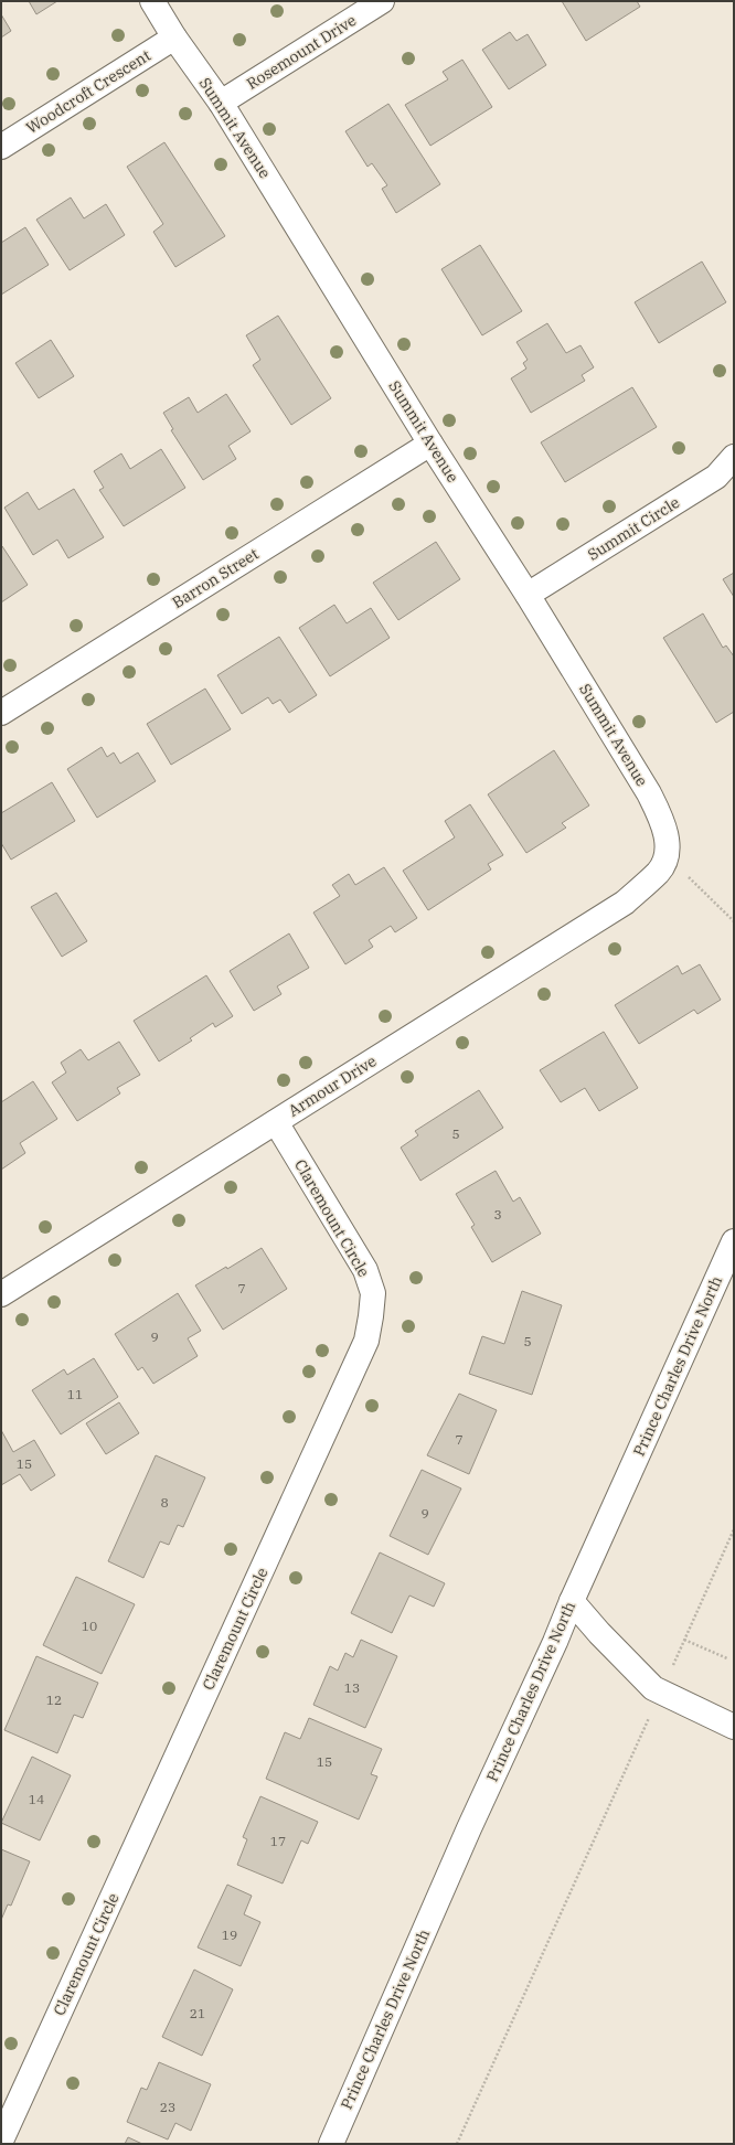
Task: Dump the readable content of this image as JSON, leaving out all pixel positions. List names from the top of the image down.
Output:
{
  "streets": {
    "street": [
      "Rosemount Drive",
      "Woodcroft Crescent",
      "Summit Avenue",
      "Summit Circle",
      "Barron Street",
      "Armour Drive",
      "Claremount Circle",
      "Prince Charles Drive North"
    ]
  },
  "crossings": [
    ["Rosemount Drive", "Summit Avenue"],
    ["Woodcroft Crescent", "Summit Avenue"],
    ["Summit Avenue", "Summit Circle"],
    ["Summit Avenue", "Barron Street"],
    ["Summit Avenue", "Armour Drive"],
    ["Armour Drive", "Claremount Circle"]
  ],
  "house_numbers": [
    "5",
    "3",
    "7",
    "9",
    "5",
    "11",
    "7",
    "15",
    "8",
    "9",
    "10",
    "13",
    "12",
    "15",
    "14",
    "17",
    "19",
    "21",
    "23"
  ]
}
